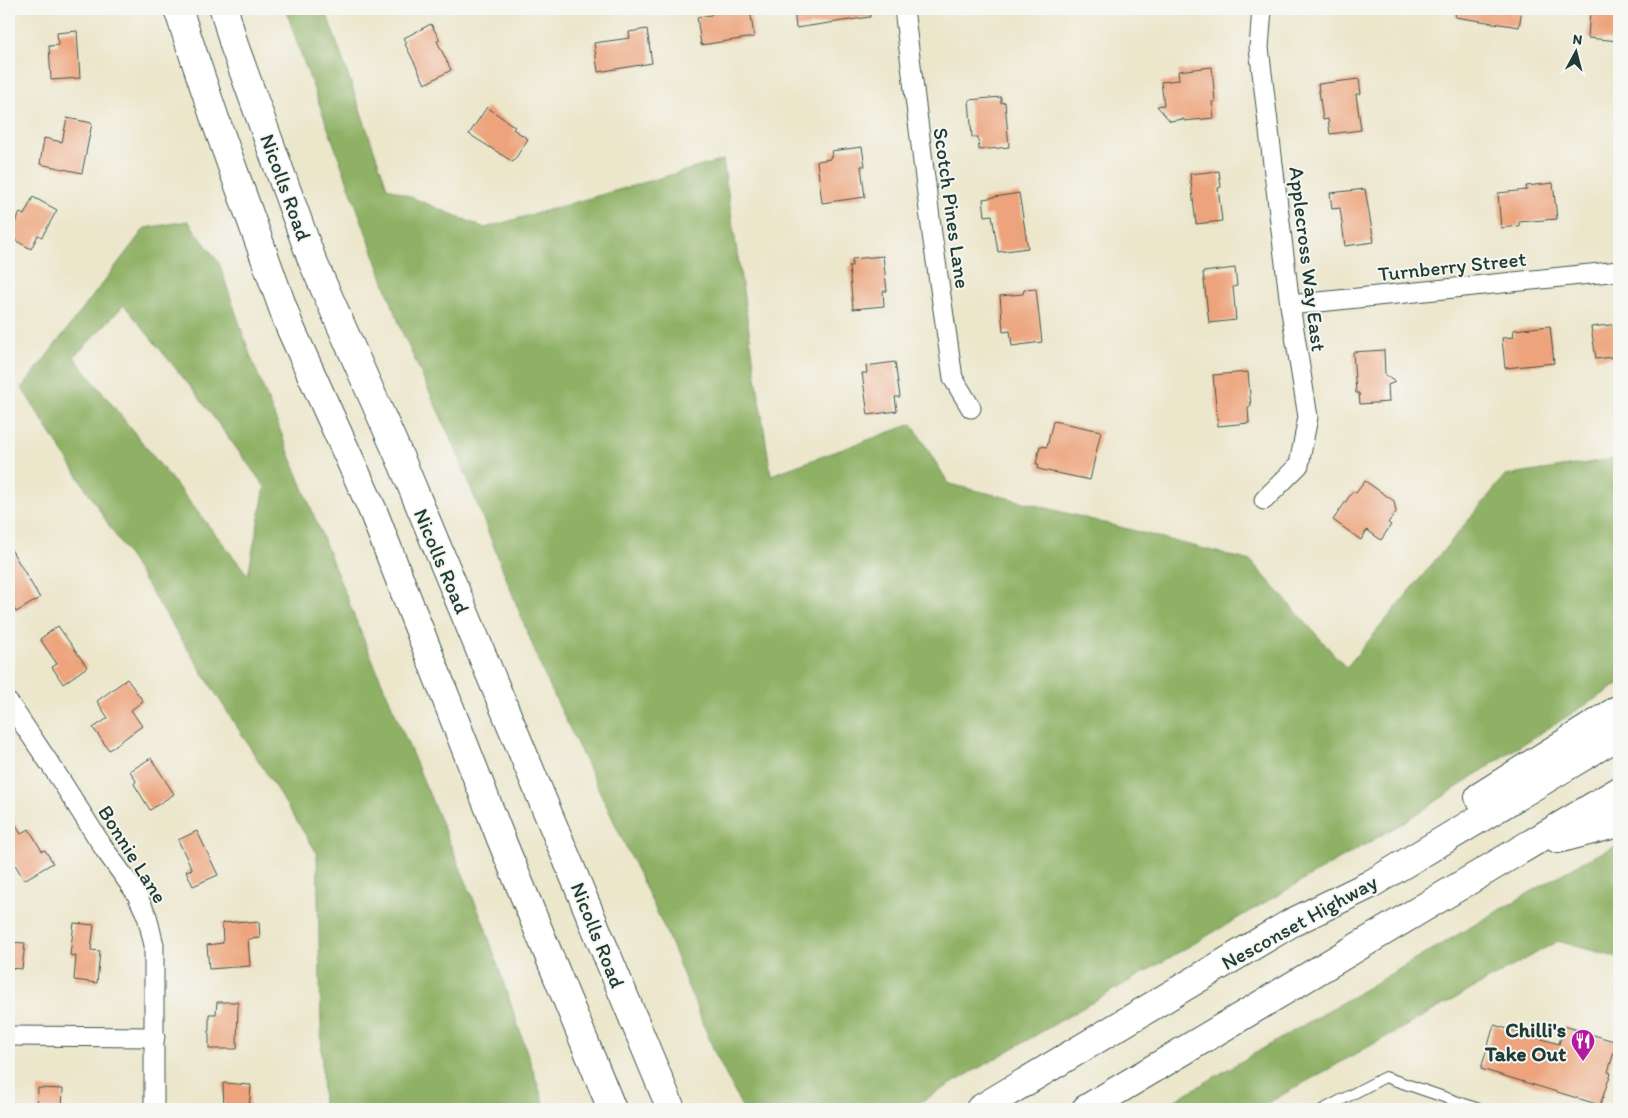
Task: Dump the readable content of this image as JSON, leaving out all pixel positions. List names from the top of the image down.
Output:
{
  "streets": {
    "highway": ["Nicolls Road", "Nesconset Highway"],
    "street": [
      "Scotch Pines Lane",
      "Applecross Way East",
      "Turnberry Street",
      "Bonnie Lane"
    ]
  },
  "crossings": [
    ["Applecross Way East", "Turnberry Street"]
  ],
  "places": {
    "restaurant": ["Chilli's Take Out"]
  },
  "north": "top"
}
